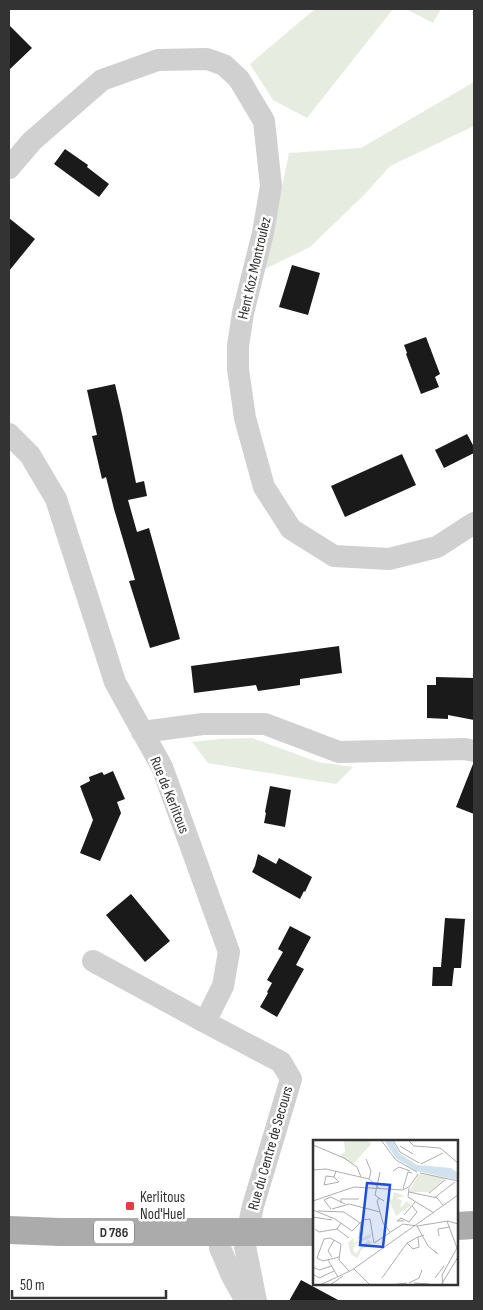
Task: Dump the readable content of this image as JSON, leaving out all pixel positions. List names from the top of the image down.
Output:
{
  "streets": {
    "main road": ["D 786"],
    "street": ["Hent Koz Montroulez", "Rue de Kerlitous", "Rue du Centre de Secours"]
  },
  "crossings": [
    ["Rue de Kerlitous", "Rue du Centre de Secours"],
    ["Rue du Centre de Secours", "D 786"]
  ],
  "places": {
    "transit": ["Kerlitous Nod'Huel"]
  },
  "scale_bar": "50 m"
}
